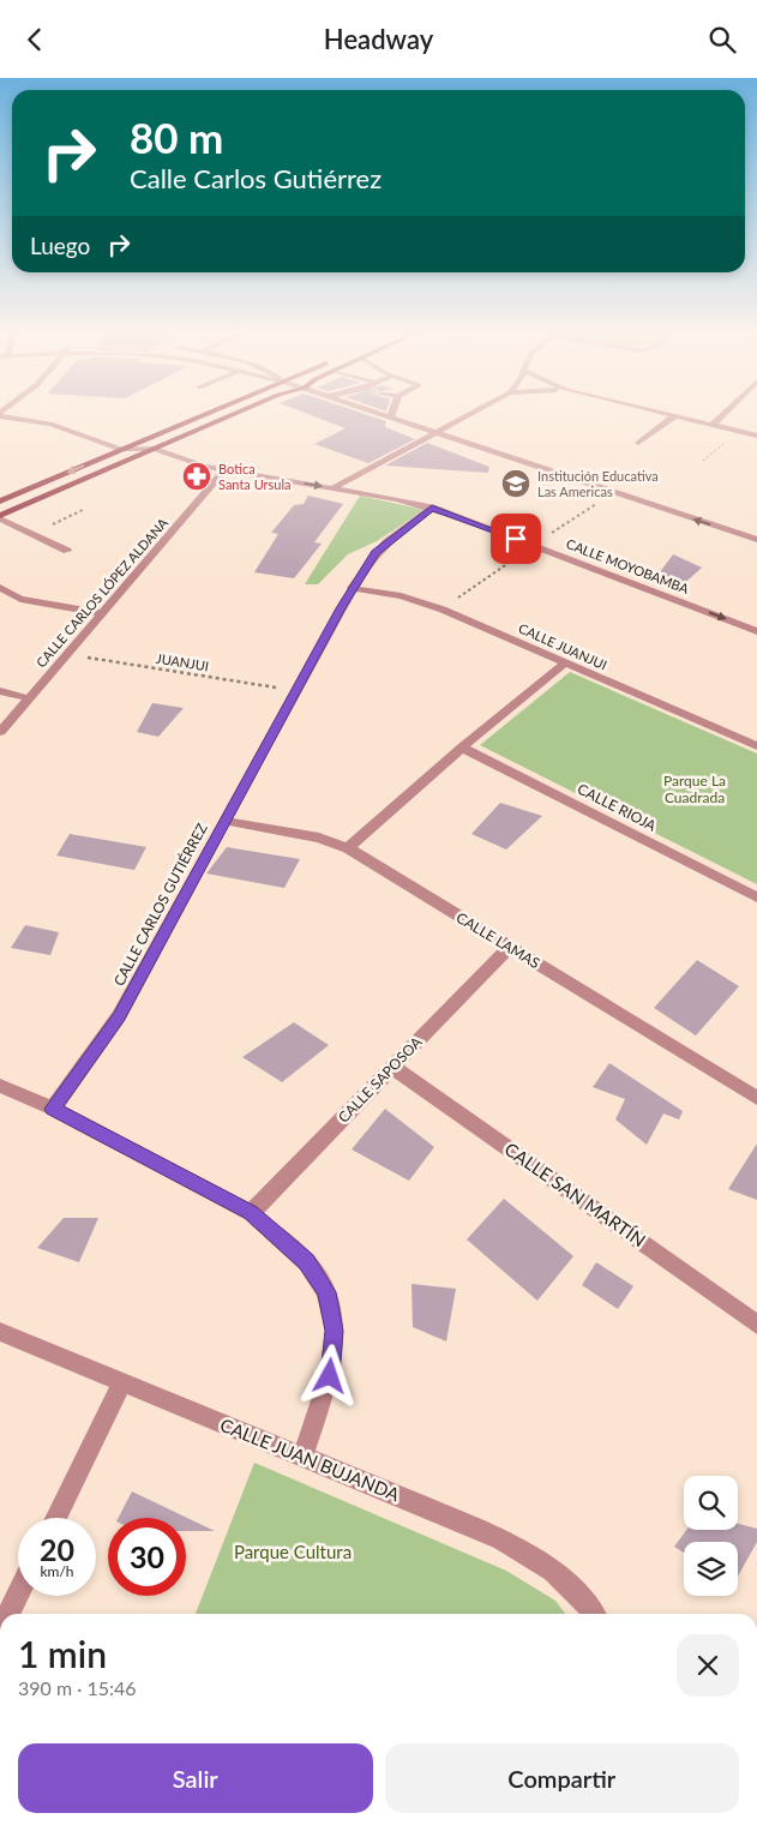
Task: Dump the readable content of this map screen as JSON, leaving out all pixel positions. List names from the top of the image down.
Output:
{
  "streets": {
    "street": [
      "CALLE MOYOBAMBA",
      "CALLE CARLOS LÓPEZ ALDANA",
      "CALLE JUANJUI",
      "CALLE RIOJA",
      "CALLE CARLOS GUTIÉRREZ",
      "CALLE LAMAS",
      "CALLE SAPOSOA",
      "CALLE SAN MARTÍN",
      "CALLE JUAN BUJANDA"
    ],
    "path": ["JUANJUI"]
  },
  "crossings": [
    ["CALLE MOYOBAMBA", "CALLE CARLOS LÓPEZ ALDANA"],
    ["CALLE MOYOBAMBA", "CALLE CARLOS GUTIÉRREZ"],
    ["CALLE CARLOS LÓPEZ ALDANA", "JUANJUI"],
    ["CALLE JUANJUI", "CALLE CARLOS GUTIÉRREZ"],
    ["JUANJUI", "CALLE CARLOS GUTIÉRREZ"],
    ["CALLE CARLOS GUTIÉRREZ", "CALLE LAMAS"],
    ["CALLE LAMAS", "CALLE SAPOSOA"],
    ["CALLE SAPOSOA", "CALLE SAN MARTÍN"]
  ],
  "parks": ["Parque La Cuadrada", "Parque Cultura"],
  "places": {
    "pharmacy": ["Botica Santa Ursula"],
    "school or university": ["Institución Educativa Las Americas"]
  },
  "page": {
    "header": "Headway",
    "turn": ["80 m", "Calle Carlos Gutiérrez"],
    "then": "Luego",
    "speed": "20 km/h",
    "limit": "30",
    "heading": ["1 min", "390 m · 15:46"],
    "buttons": ["Salir", "Compartir"]
  }
}
